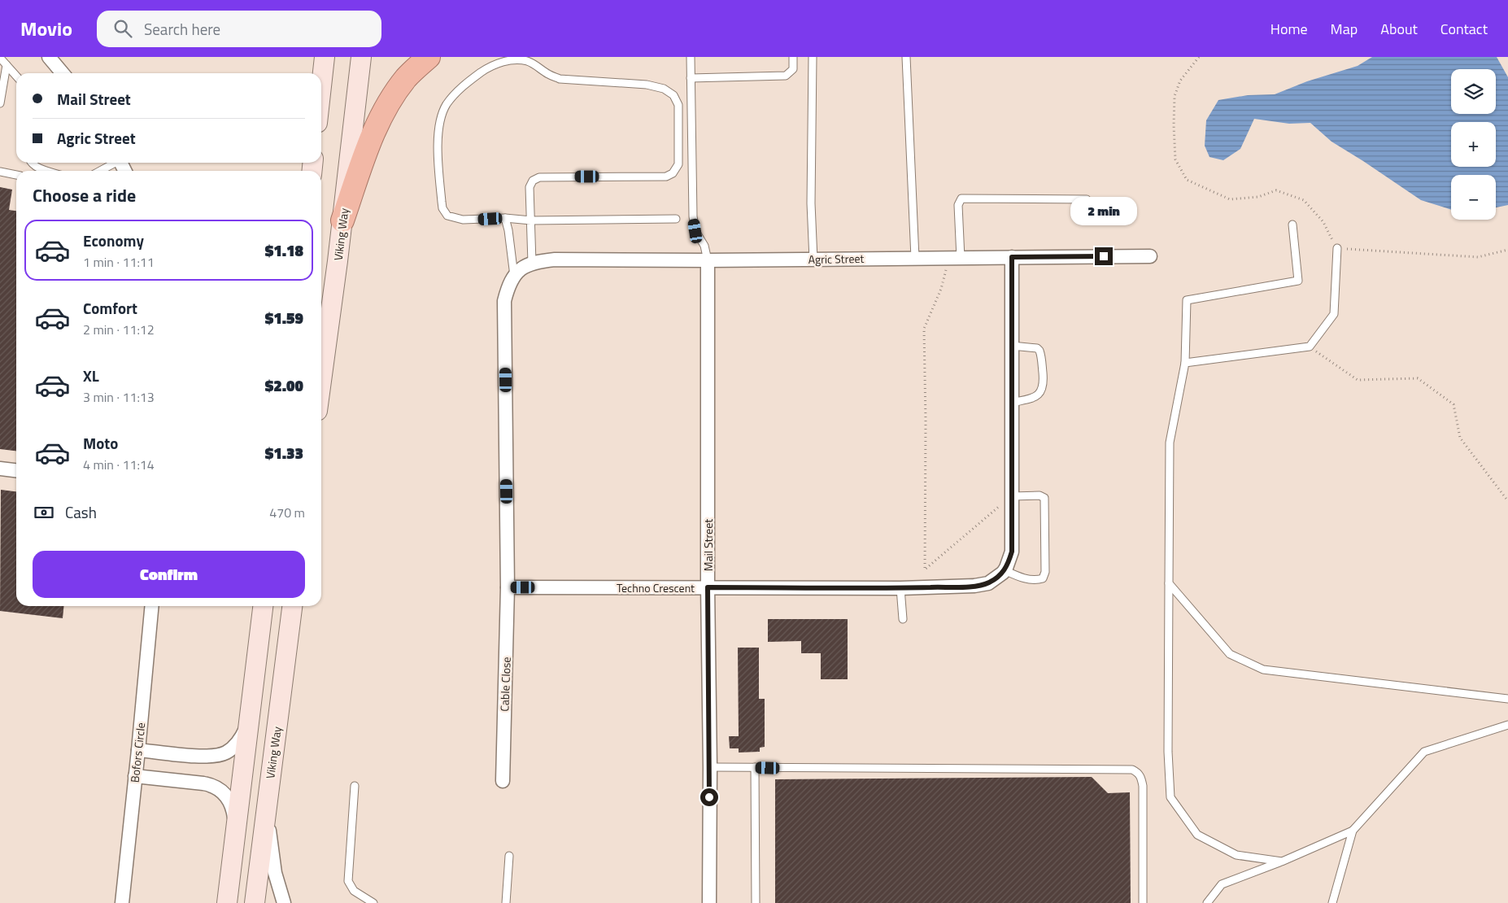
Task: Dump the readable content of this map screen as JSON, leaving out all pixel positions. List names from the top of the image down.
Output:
{
  "streets": {
    "main road": ["Viking Way"],
    "street": [
      "Agric Street",
      "Mail Street",
      "Techno Crescent",
      "Cable Close",
      "Bofors Circle"
    ]
  },
  "crossings": [
    ["Agric Street", "Mail Street"],
    ["Mail Street", "Techno Crescent"],
    ["Techno Crescent", "Cable Close"]
  ],
  "page": {
    "header": "Movio",
    "search": "Search here",
    "nav": [
      "Home",
      "Map",
      "About",
      "Contact"
    ],
    "map_buttons": ["+", "−"],
    "banner": ["Mail Street", "Agric Street"],
    "heading": "Choose a ride",
    "bubble": "2 min",
    "list": [
      {
        "name": "Economy",
        "note": "1 min · 11:11",
        "value": "$1.18"
      },
      {
        "name": "Comfort",
        "note": "2 min · 11:12",
        "value": "$1.59"
      },
      {
        "name": "XL",
        "note": "3 min · 11:13",
        "value": "$2.00"
      },
      {
        "name": "Moto",
        "note": "4 min · 11:14",
        "value": "$1.33"
      }
    ],
    "pay": ["Cash", "470 m"],
    "buttons": "Confirm"
  }
}
